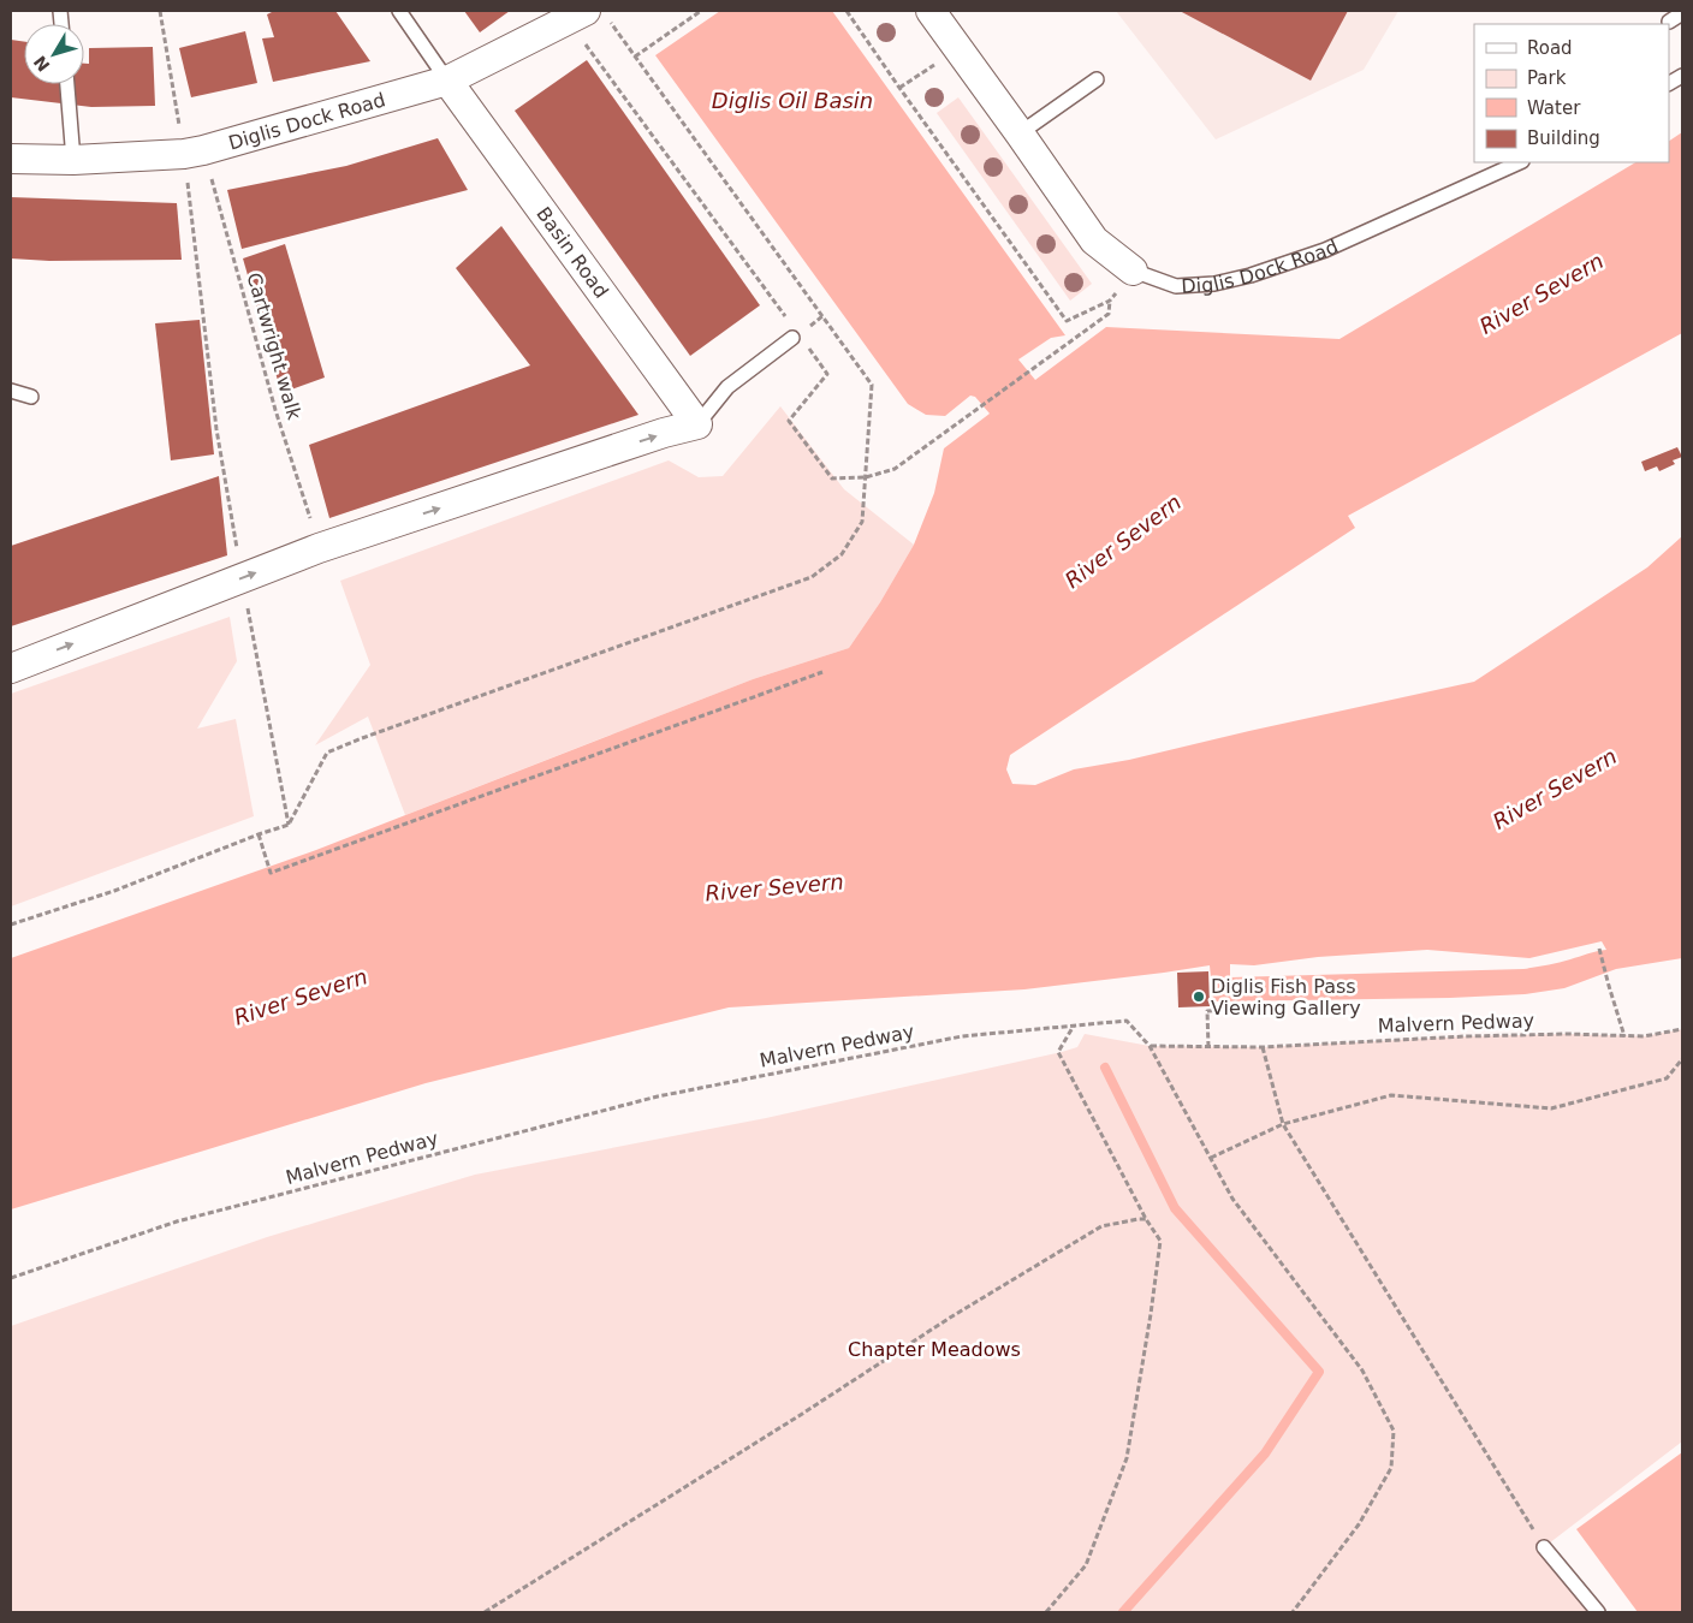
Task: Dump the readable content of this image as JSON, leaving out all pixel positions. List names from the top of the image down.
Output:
{
  "streets": {
    "street": ["Diglis Dock Road", "Basin Road"],
    "path": ["Cartwright walk", "Malvern Pedway"]
  },
  "crossings": [
    ["Diglis Dock Road", "Basin Road"],
    ["Diglis Dock Road", "Cartwright walk"]
  ],
  "water": ["Diglis Oil Basin", "River Severn"],
  "parks": ["Chapter Meadows"],
  "places": ["Diglis Fish Pass Viewing Gallery"],
  "legend": [
    "Road",
    "Park",
    "Water",
    "Building"
  ],
  "north": "bottom left"
}
